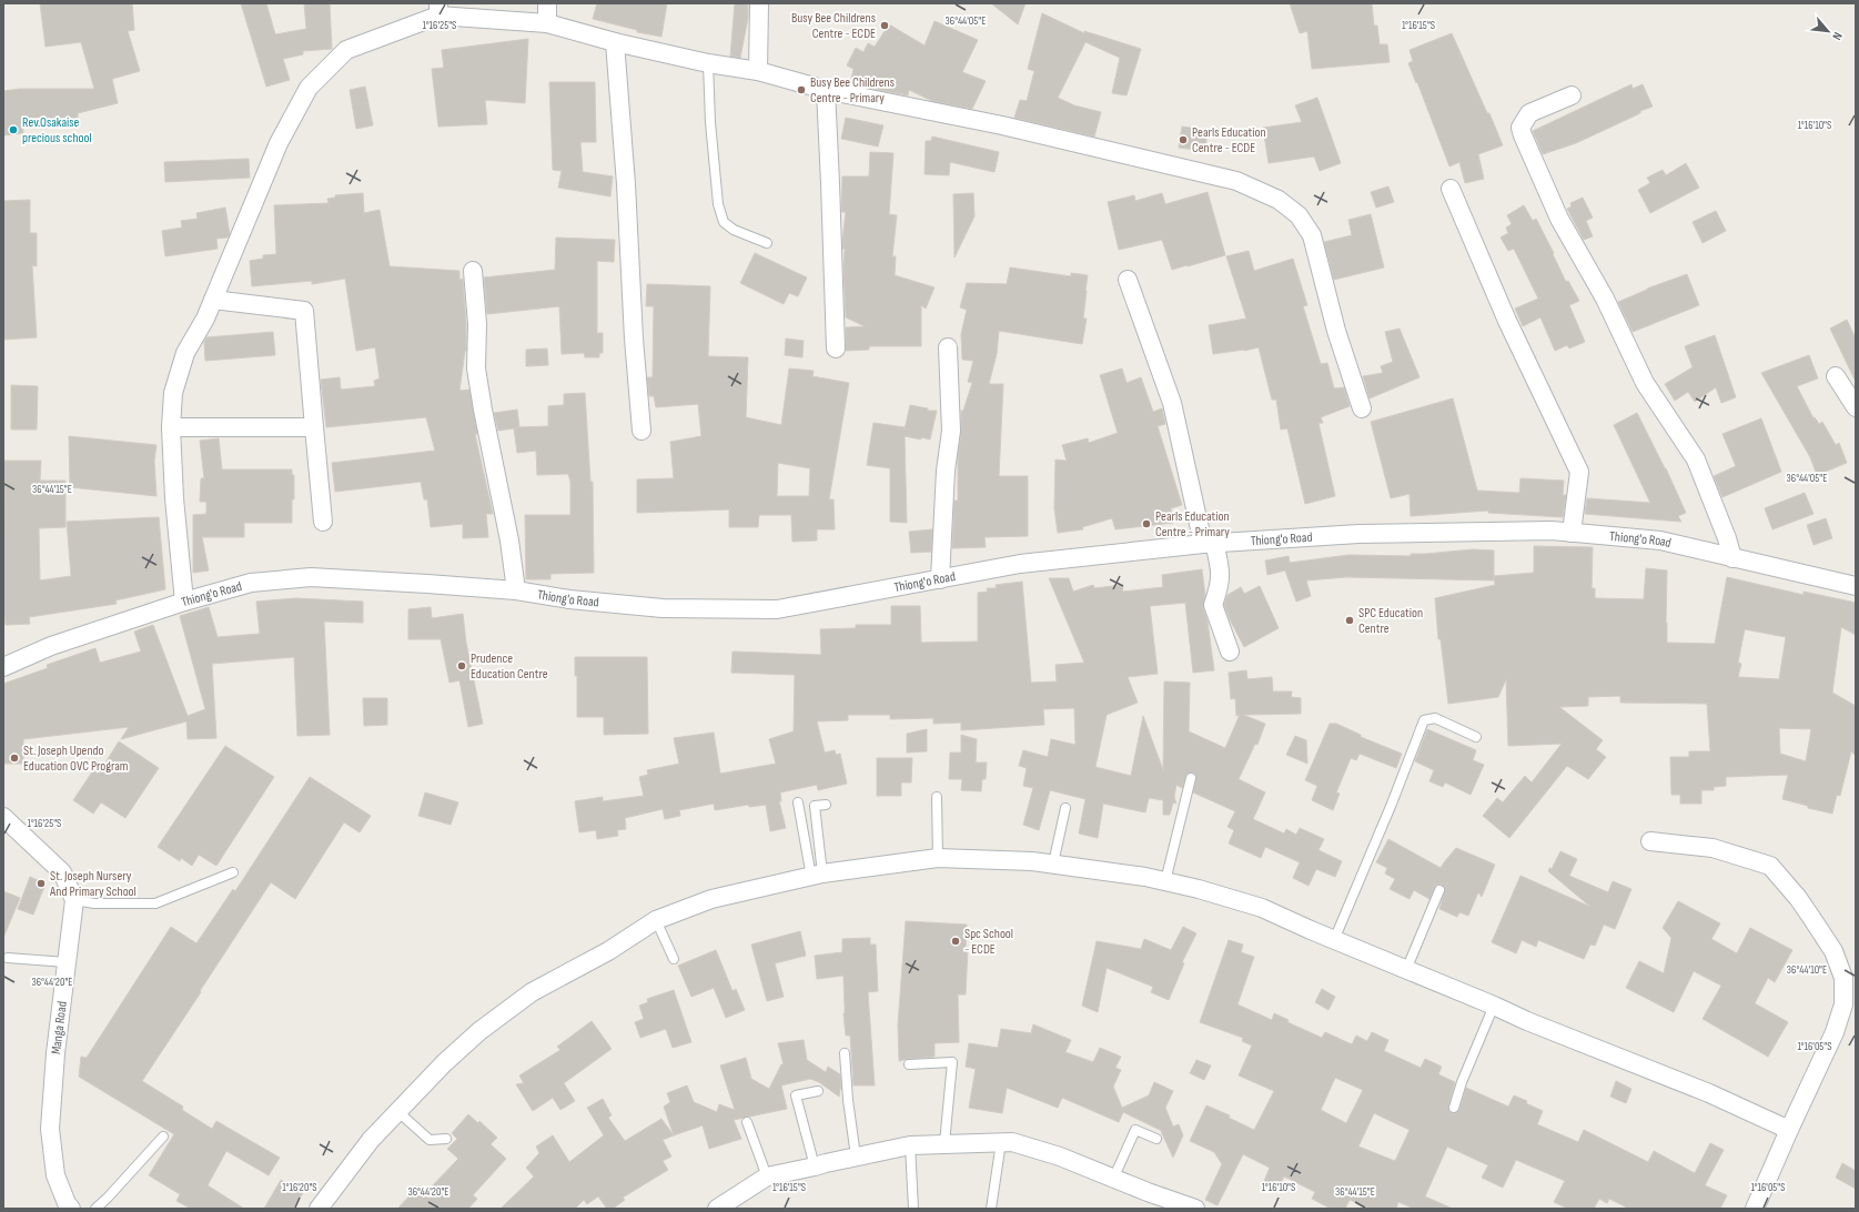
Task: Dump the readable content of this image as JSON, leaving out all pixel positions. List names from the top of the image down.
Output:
{
  "streets": {
    "street": ["Thiong'o Road", "Manga Road"]
  },
  "places": [
    "Busy Bee Childrens Centre - ECDE",
    "Busy Bee Childrens Centre - Primary",
    "Rev.Osakaise precious school",
    "Pearls Education Centre - ECDE",
    "Pearls Education Centre - Primary",
    "SPC Education Centre",
    "Prudence Education Centre",
    "St. Joseph Upendo Education OVC Program",
    "St. Joseph Nursery And Primary School",
    "Spc School - ECDE"
  ],
  "north": "bottom right",
  "coordinates": [
    "36°44'05\"E",
    "1°16'25\"S",
    "1°16'15\"S",
    "1°16'10\"S",
    "36°44'15\"E",
    "36°44'10\"E",
    "36°44'20\"E",
    "1°16'05\"S",
    "1°16'20\"S"
  ]
}
